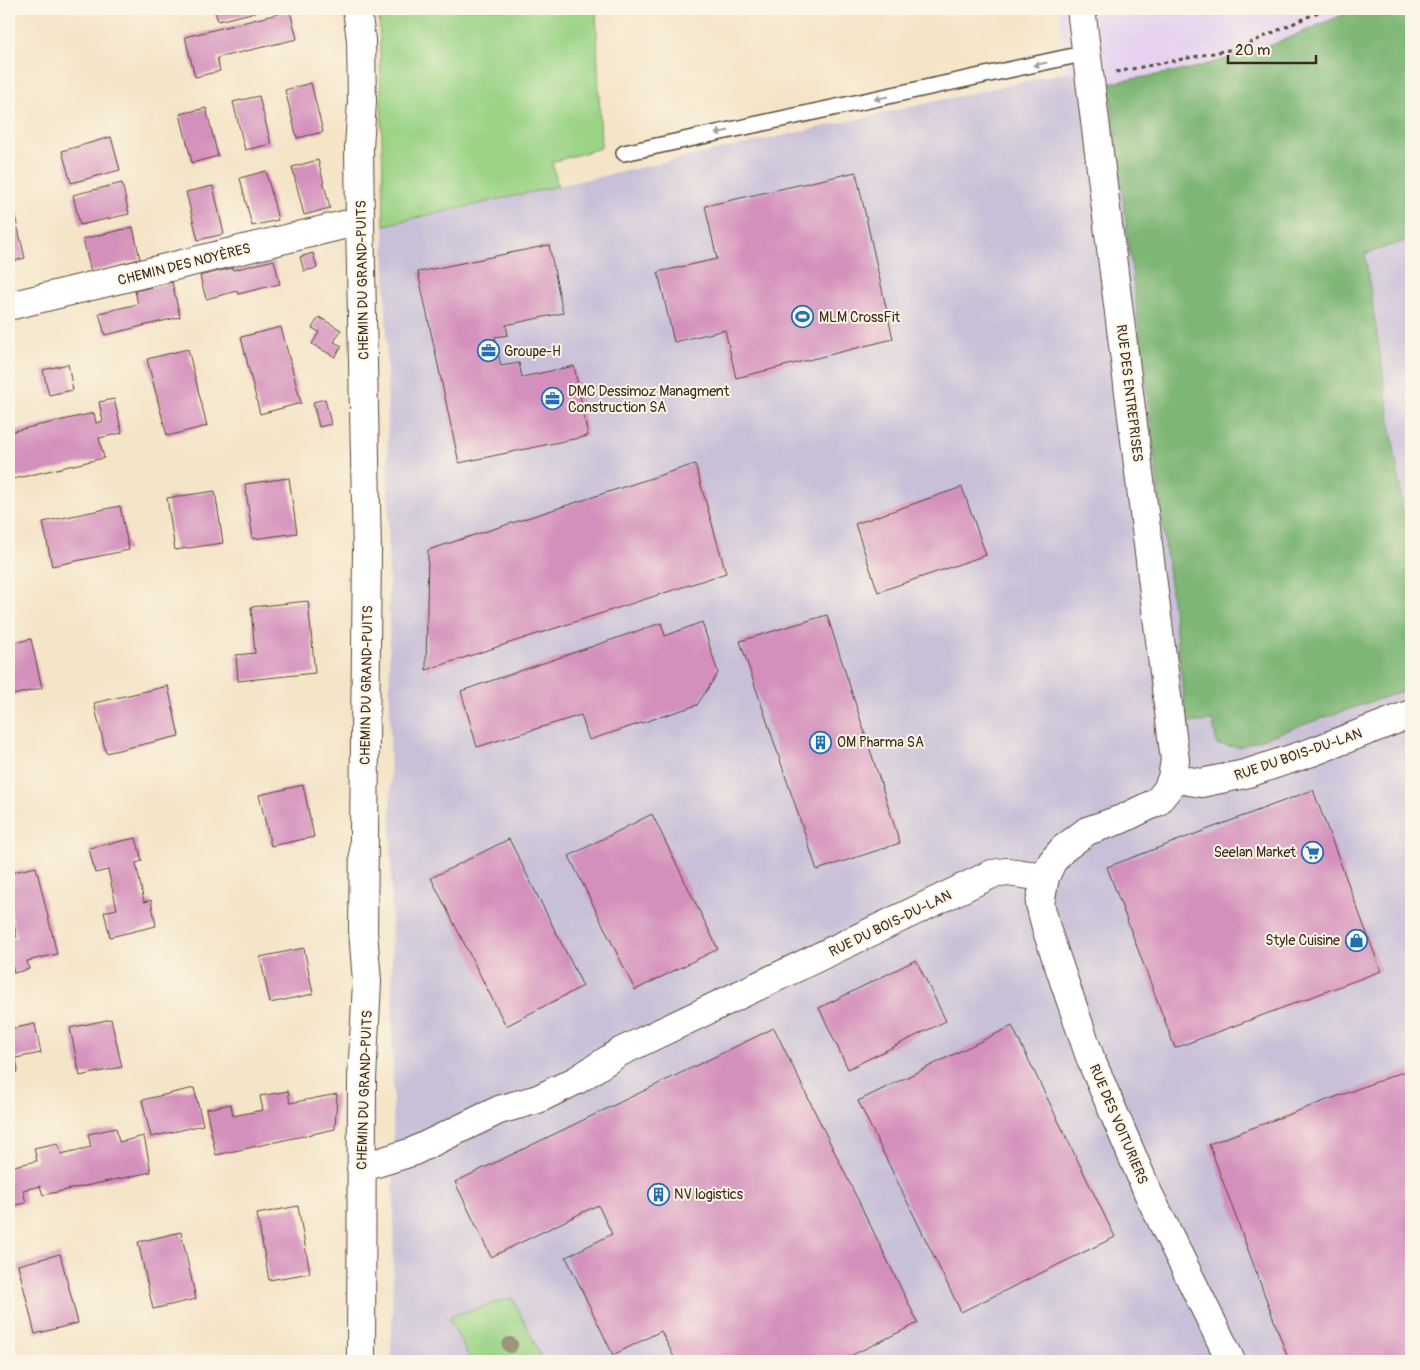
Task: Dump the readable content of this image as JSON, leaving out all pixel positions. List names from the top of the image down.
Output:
{
  "streets": {
    "street": [
      "CHEMIN DES NOYÈRES",
      "CHEMIN DU GRAND-PUITS",
      "RUE DES ENTREPRISES",
      "RUE DU BOIS-DU-LAN",
      "RUE DES VOITURIERS"
    ]
  },
  "crossings": [
    ["CHEMIN DES NOYÈRES", "CHEMIN DU GRAND-PUITS"],
    ["CHEMIN DU GRAND-PUITS", "RUE DU BOIS-DU-LAN"],
    ["RUE DES ENTREPRISES", "RUE DU BOIS-DU-LAN"],
    ["RUE DU BOIS-DU-LAN", "RUE DES VOITURIERS"]
  ],
  "places": {
    "sports": ["MLM CrossFit"],
    "office": ["Groupe-H", "DMC Dessimoz Managment Construction SA"],
    "building": ["OM Pharma SA", "NV logistics"],
    "supermarket": ["Seelan Market"],
    "shop": ["Style Cuisine"]
  },
  "scale_bar": "20 m"
}
